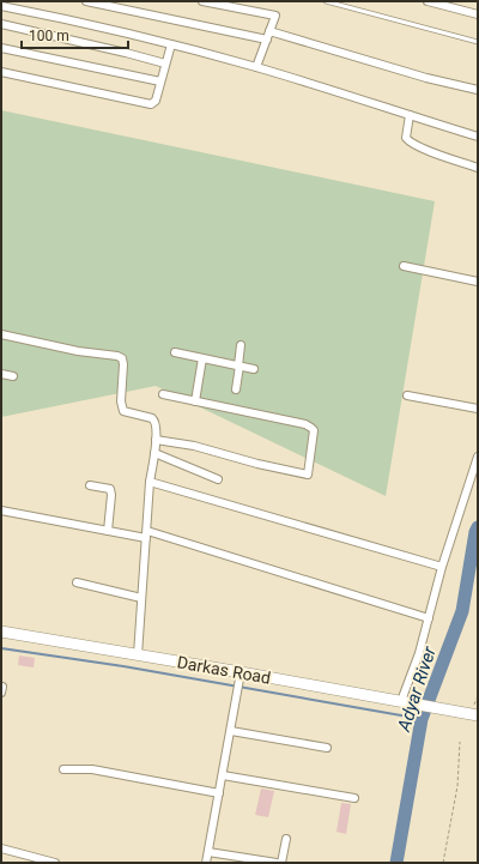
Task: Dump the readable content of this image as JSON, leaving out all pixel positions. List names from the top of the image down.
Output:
{
  "streets": {
    "main road": ["Darkas Road"]
  },
  "water": ["Adyar River"],
  "scale_bar": "100 m"
}
